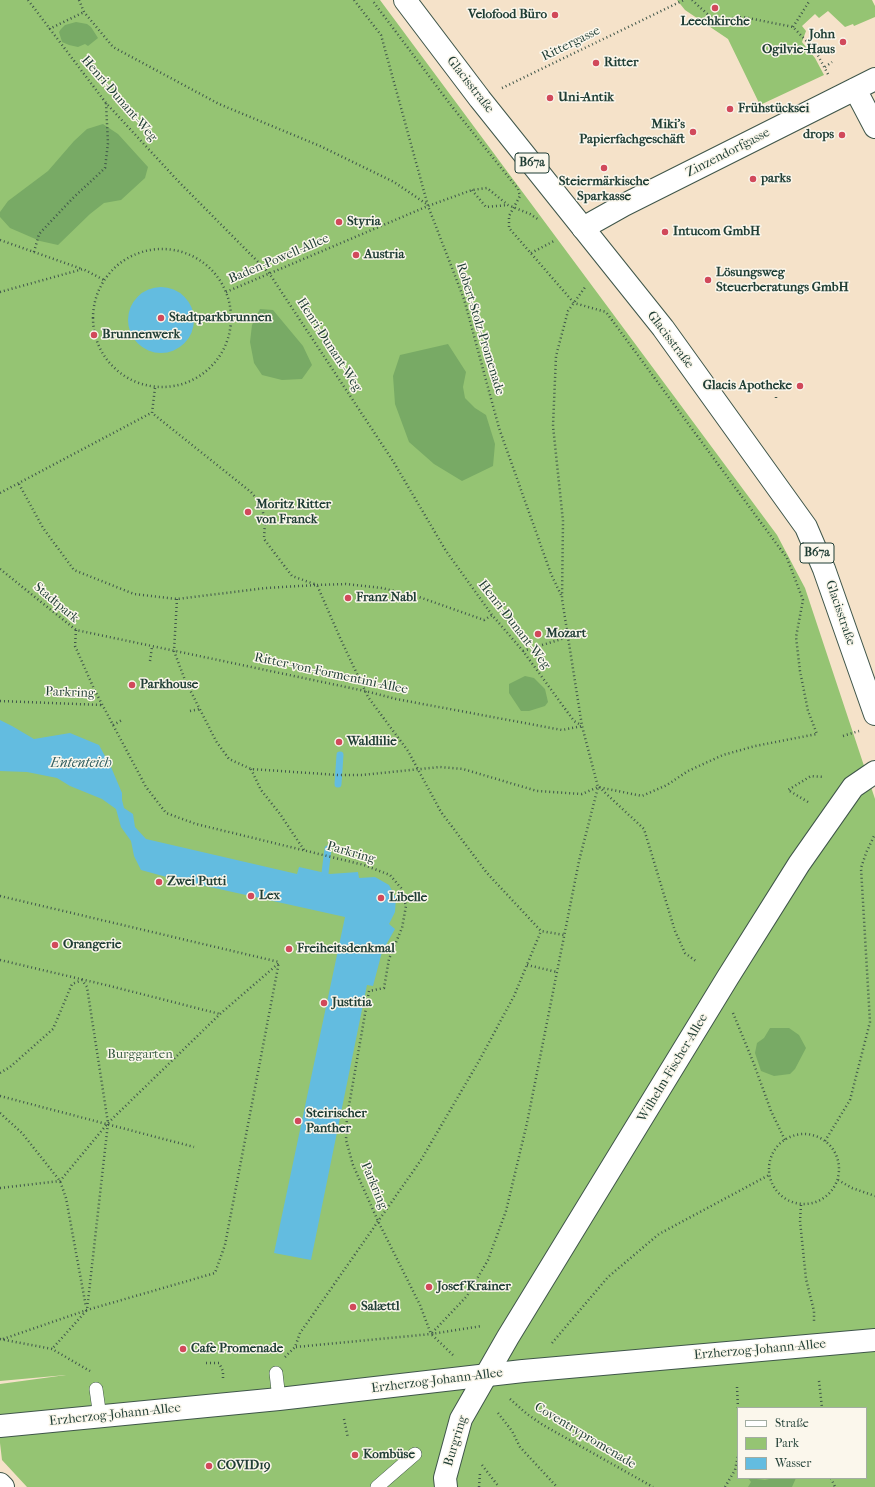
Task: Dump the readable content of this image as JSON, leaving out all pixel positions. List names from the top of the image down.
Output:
{
  "streets": {
    "main road": [
      "Glacisstraße",
      "Zinzendorfgasse",
      "B67a",
      "Wilhelm-Fischer-Allee",
      "Erzherzog-Johann-Allee",
      "Burgring"
    ],
    "path": [
      "Rittergasse",
      "Henri-Dunant-Weg",
      "Baden-Powell-Allee",
      "Robert-Stolz-Promenade",
      "Stadtpark",
      "Ritter-von-Formentini-Allee",
      "Parkring",
      "Coventrypromenade"
    ]
  },
  "crossings": [
    ["Rittergasse", "Glacisstraße"],
    ["Glacisstraße", "Zinzendorfgasse"],
    ["Henri-Dunant-Weg", "Baden-Powell-Allee"],
    ["Henri-Dunant-Weg", "Ritter-von-Formentini-Allee"],
    ["Baden-Powell-Allee", "Robert-Stolz-Promenade"],
    ["Stadtpark", "Ritter-von-Formentini-Allee"],
    ["Stadtpark", "Parkring"],
    ["Wilhelm-Fischer-Allee", "Erzherzog-Johann-Allee"],
    ["Wilhelm-Fischer-Allee", "Burgring"],
    ["Erzherzog-Johann-Allee", "Burgring"]
  ],
  "water": ["Ententeich"],
  "parks": ["Burggarten"],
  "places": [
    "Leechkirche",
    "Velofood Büro",
    "John Ogilvie-Haus",
    "Ritter",
    "Uni-Antik",
    "Frühstücksei",
    "Miki's Papierfachgeschäft",
    "drops",
    "Steiermärkische Sparkasse",
    "parks",
    "Styria",
    "Intucom GmbH",
    "Austria",
    "Lösungsweg Steuerberatungs GmbH",
    "Stadtparkbrunnen",
    "Brunnenwerk",
    "Glacis Apotheke",
    "Moritz Ritter von Franck",
    "Franz Nabl",
    "Mozart",
    "Parkhouse",
    "Waldlilie",
    "Zwei Putti",
    "Lex",
    "Libelle",
    "Orangerie",
    "Freiheitsdenkmal",
    "Justitia",
    "Steirischer Panther",
    "Josef Krainer",
    "Salættl",
    "Cafe Promenade",
    "Kombüse",
    "COVID19"
  ],
  "legend": ["Straße", "Park", "Wasser"]
}
